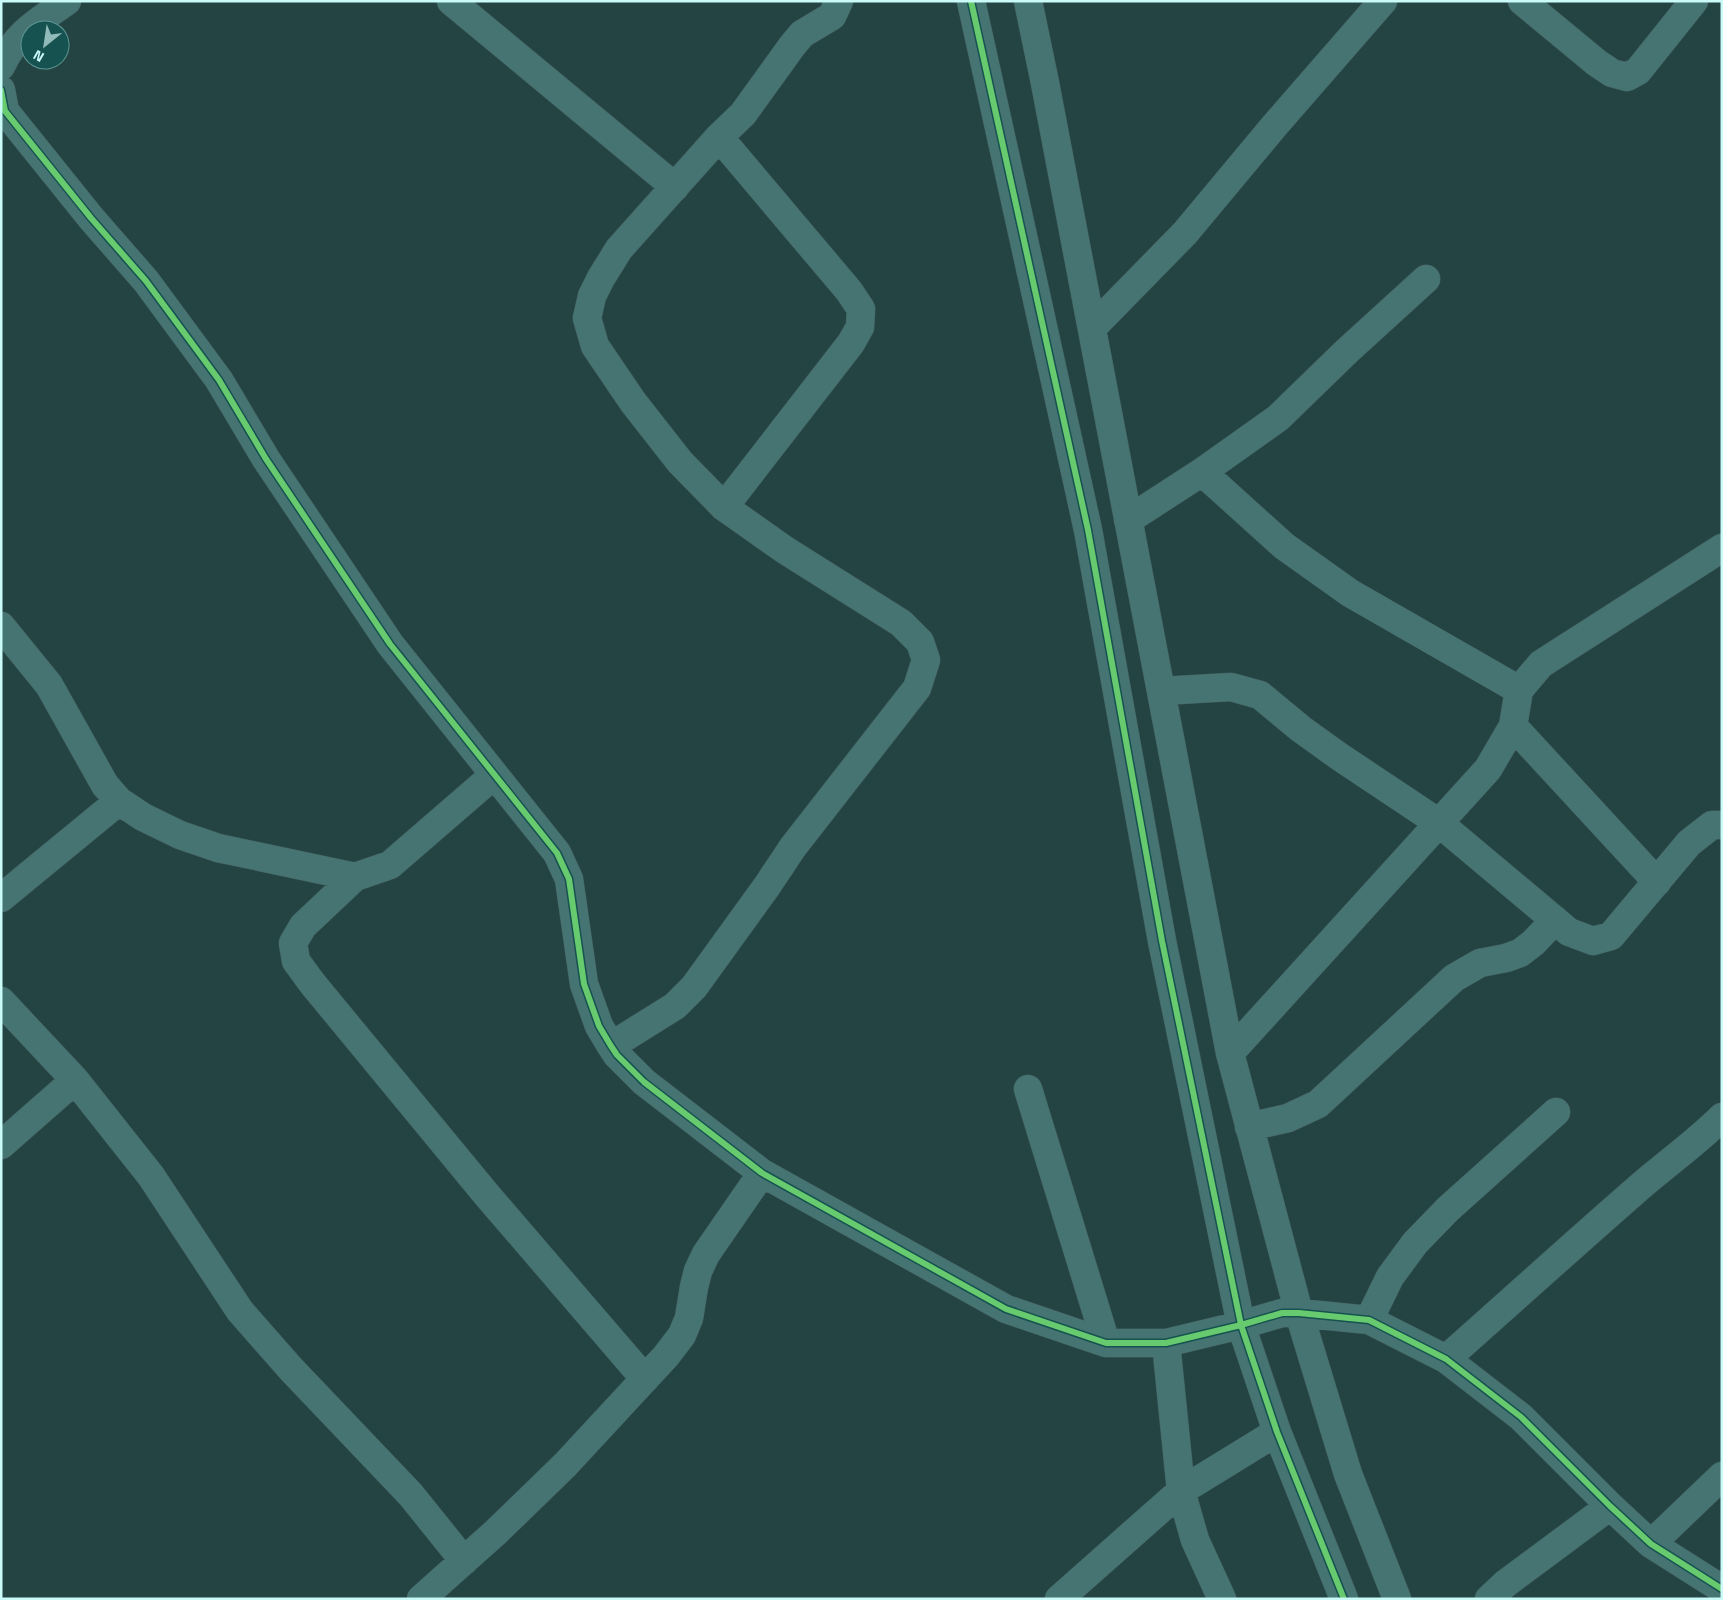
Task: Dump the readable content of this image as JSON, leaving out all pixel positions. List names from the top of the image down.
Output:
{
  "north": "bottom left"
}
